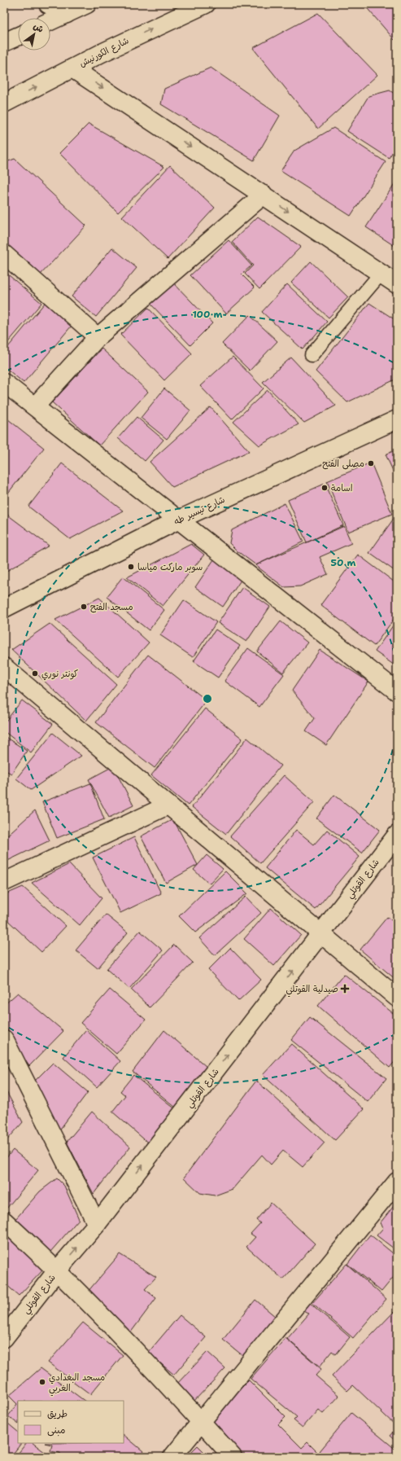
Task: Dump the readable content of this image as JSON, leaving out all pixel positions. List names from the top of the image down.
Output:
{
  "streets": {
    "street": ["شارع الكورنيش", "شارع تيسير طه", "شارع القوتلي"]
  },
  "one_way": ["شارع الكورنيش", "شارع القوتلي"],
  "places": {
    "other": [
      "مصلى الفتح",
      "اسامة",
      "سوبر ماركت مياسا",
      "مسجد الفتح",
      "كونتر نوري",
      "مسجد البغدادي الغربي"
    ],
    "health": ["صيدلية القوتلي"]
  },
  "legend": ["طريق", "مبنى"],
  "north": "top right",
  "rings": ["100 m", "50 m"]
}
